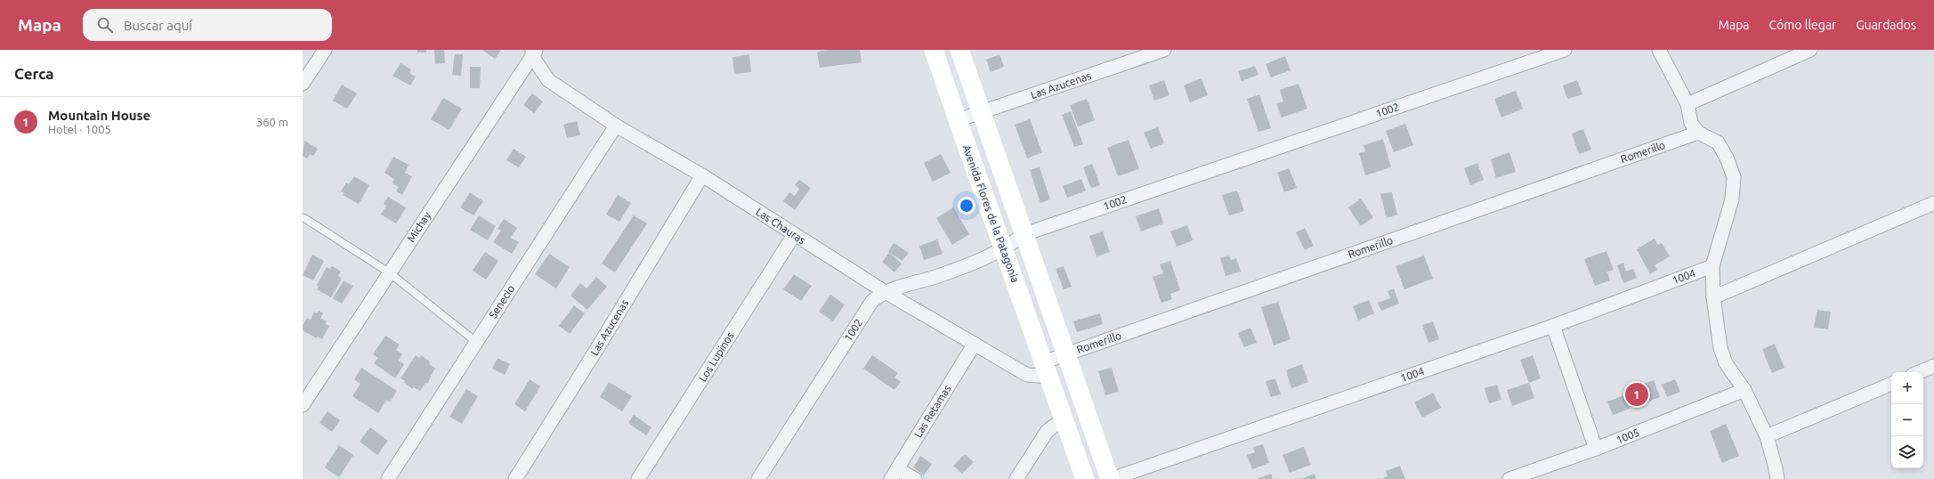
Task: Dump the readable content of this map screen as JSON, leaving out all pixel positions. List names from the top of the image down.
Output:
{
  "streets": {
    "street": [
      "Las Azucenas",
      "1002",
      "Romerillo",
      "Avenida Flores de la Patagonia",
      "Las Chauras",
      "Michay",
      "1004",
      "Senecio",
      "Los Lupinos",
      "Las Retamas",
      "1005"
    ]
  },
  "crossings": [
    ["Las Azucenas", "Avenida Flores de la Patagonia"],
    ["Las Azucenas", "Las Chauras"],
    ["1002", "Avenida Flores de la Patagonia"],
    ["1002", "Las Chauras"],
    ["Romerillo", "Avenida Flores de la Patagonia"],
    ["Romerillo", "Las Chauras"],
    ["Avenida Flores de la Patagonia", "Las Chauras"],
    ["Las Chauras", "Michay"],
    ["Las Chauras", "Senecio"],
    ["Las Chauras", "Los Lupinos"],
    ["Las Chauras", "Las Retamas"]
  ],
  "page": {
    "header": "Mapa",
    "search": "Buscar aquí",
    "nav": ["Mapa", "Cómo llegar", "Guardados"],
    "heading": "Cerca",
    "list": [
      {
        "mark": "1",
        "name": "Mountain House",
        "note": "Hotel · 1005",
        "value": "360 m"
      }
    ],
    "map_buttons": ["+", "−"],
    "pins": "1"
  }
}
